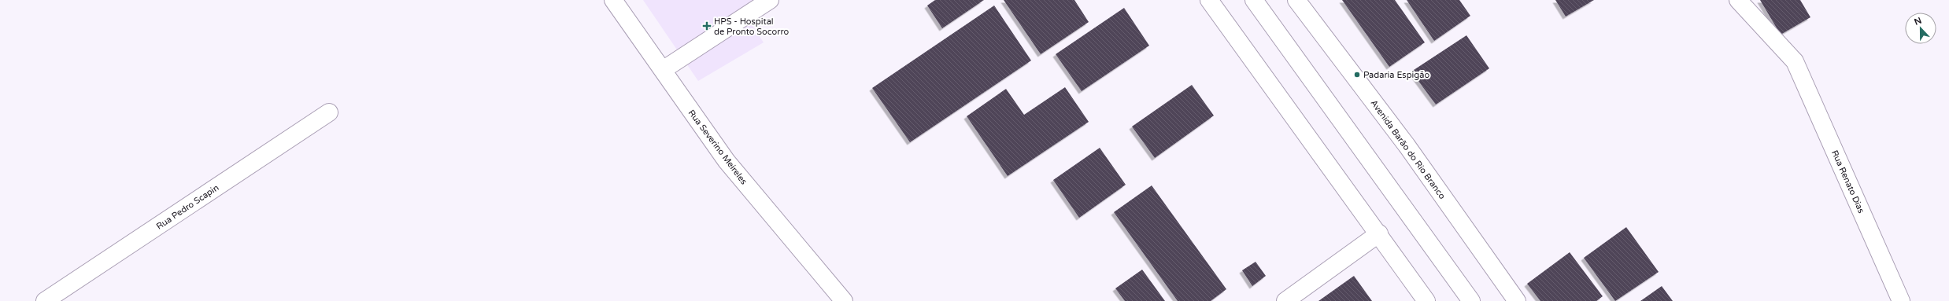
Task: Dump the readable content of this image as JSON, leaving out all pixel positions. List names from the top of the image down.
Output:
{
  "streets": {
    "street": [
      "Rua Severino Meireles",
      "Avenida Barão do Rio Branco",
      "Rua Renato Dias",
      "Rua Pedro Scapin"
    ]
  },
  "places": {
    "health": ["HPS - Hospital de Pronto Socorro"],
    "other": ["Padaria Espigão"]
  },
  "north": "top"
}
